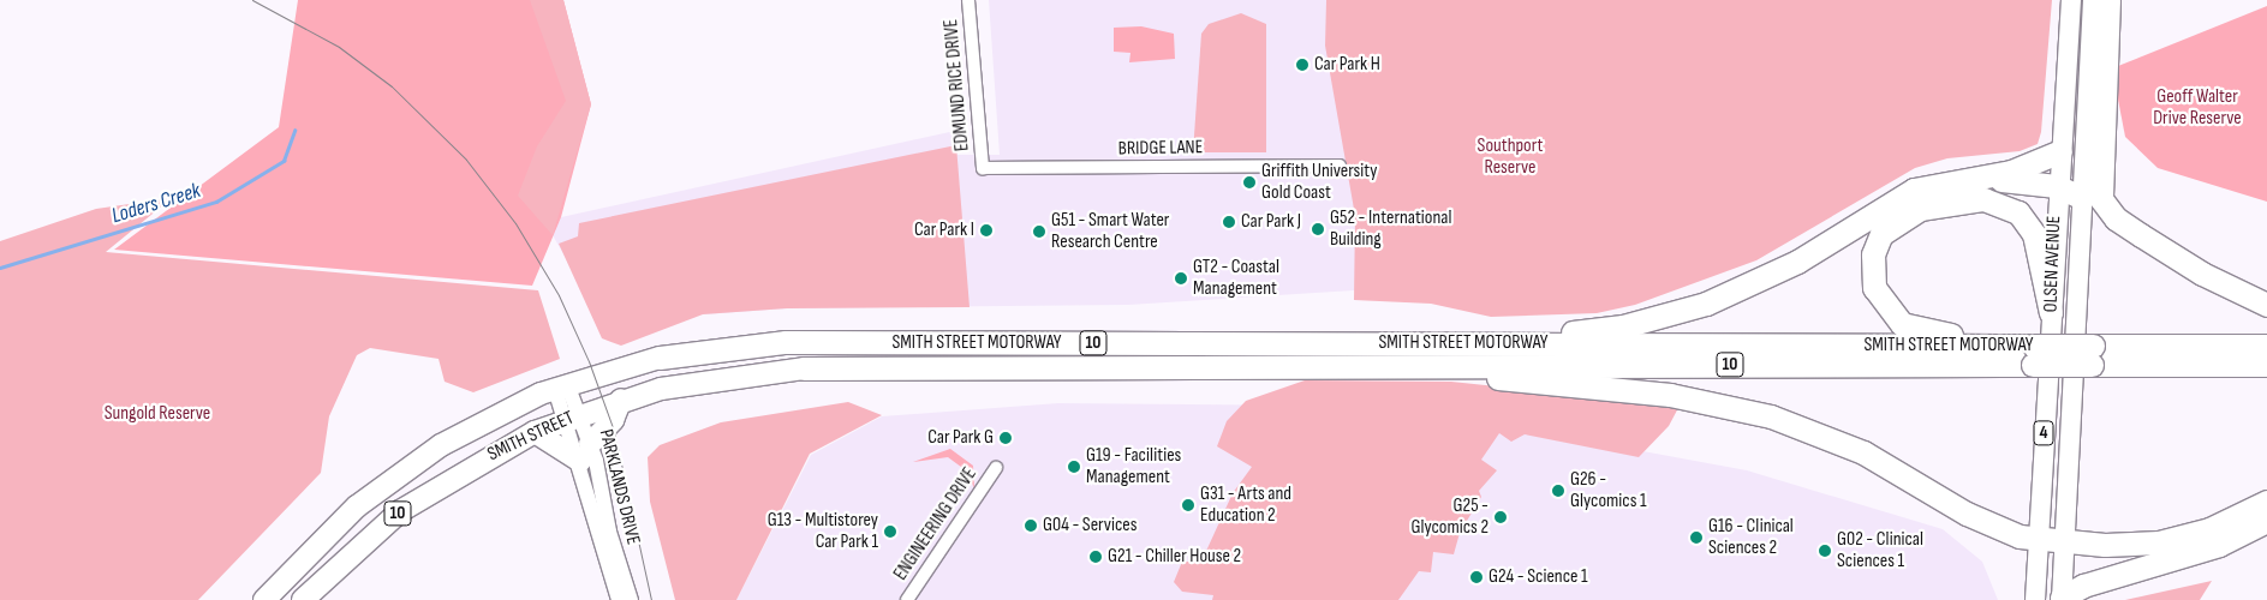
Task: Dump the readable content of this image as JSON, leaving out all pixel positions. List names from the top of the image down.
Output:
{
  "streets": {
    "highway": ["SMITH STREET MOTORWAY", "10", "SMITH STREET"],
    "main road": ["OLSEN AVENUE", "4"],
    "street": [
      "EDMUND RICE DRIVE",
      "BRIDGE LANE",
      "PARKLANDS DRIVE",
      "ENGINEERING DRIVE"
    ]
  },
  "crossings": [
    ["EDMUND RICE DRIVE", "BRIDGE LANE"],
    ["SMITH STREET MOTORWAY", "SMITH STREET"],
    ["SMITH STREET", "PARKLANDS DRIVE"]
  ],
  "water": ["Loders Creek"],
  "parks": ["Geoff Walter Drive Reserve", "Southport Reserve", "Sungold Reserve"],
  "places": [
    "Car Park H",
    "Griffith University Gold Coast",
    "Car Park J",
    "G52 - International Building",
    "Car Park I",
    "G51 - Smart Water Research Centre",
    "GT2 - Coastal Management",
    "Car Park G",
    "G19 - Facilities Management",
    "G26 - Glycomics 1",
    "G31 - Arts and Education 2",
    "G25 - Glycomics 2",
    "G04 - Services",
    "G13 - Multistorey Car Park 1",
    "G16 - Clinical Sciences 2",
    "G02 - Clinical Sciences 1",
    "G21 - Chiller House 2",
    "G24 - Science 1"
  ]
}
